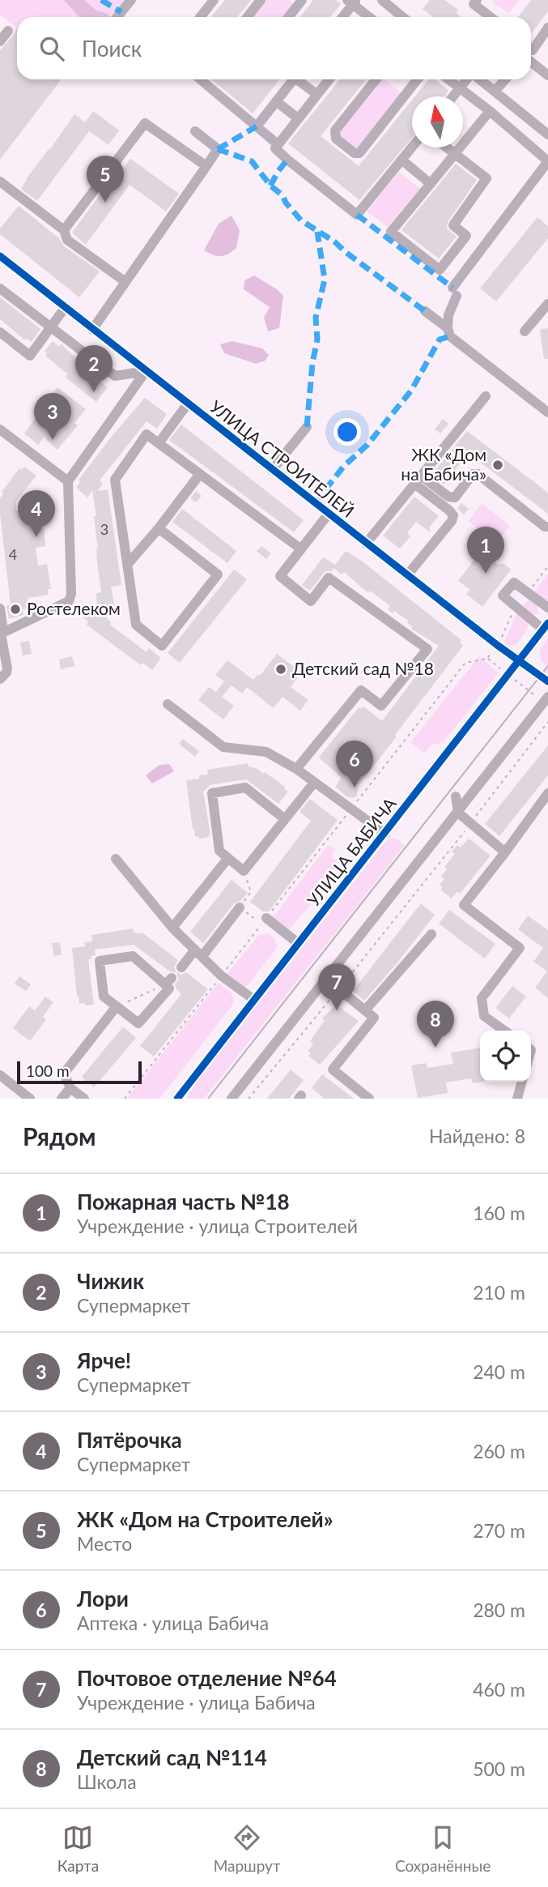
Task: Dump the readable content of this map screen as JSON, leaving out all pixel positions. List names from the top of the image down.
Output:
{
  "streets": {
    "street": ["УЛИЦА СТРОИТЕЛЕЙ", "УЛИЦА БАБИЧА"]
  },
  "crossings": [
    ["УЛИЦА СТРОИТЕЛЕЙ", "УЛИЦА БАБИЧА"]
  ],
  "places": ["ЖК «Дом на Бабича»", "Ростелеком", "Детский сад №18"],
  "house_numbers": ["3", "4"],
  "scale_bar": "100 m",
  "north": "top",
  "page": {
    "search": "Поиск",
    "pins": [
      "5",
      "2",
      "3",
      "4",
      "1",
      "6",
      "7",
      "8"
    ],
    "scale": "100 m",
    "heading": ["Рядом", "Найдено: 8"],
    "list": [
      {
        "mark": "1",
        "name": "Пожарная часть №18",
        "note": "Учреждение · улица Строителей",
        "value": "160 m"
      },
      {
        "mark": "2",
        "name": "Чижик",
        "note": "Супермаркет",
        "value": "210 m"
      },
      {
        "mark": "3",
        "name": "Ярче!",
        "note": "Супермаркет",
        "value": "240 m"
      },
      {
        "mark": "4",
        "name": "Пятёрочка",
        "note": "Супермаркет",
        "value": "260 m"
      },
      {
        "mark": "5",
        "name": "ЖК «Дом на Строителей»",
        "note": "Место",
        "value": "270 m"
      },
      {
        "mark": "6",
        "name": "Лори",
        "note": "Аптека · улица Бабича",
        "value": "280 m"
      },
      {
        "mark": "7",
        "name": "Почтовое отделение №64",
        "note": "Учреждение · улица Бабича",
        "value": "460 m"
      },
      {
        "mark": "8",
        "name": "Детский сад №114",
        "note": "Школа",
        "value": "500 m"
      }
    ],
    "nav": ["Карта", "Маршрут", "Сохранённые"]
  }
}
